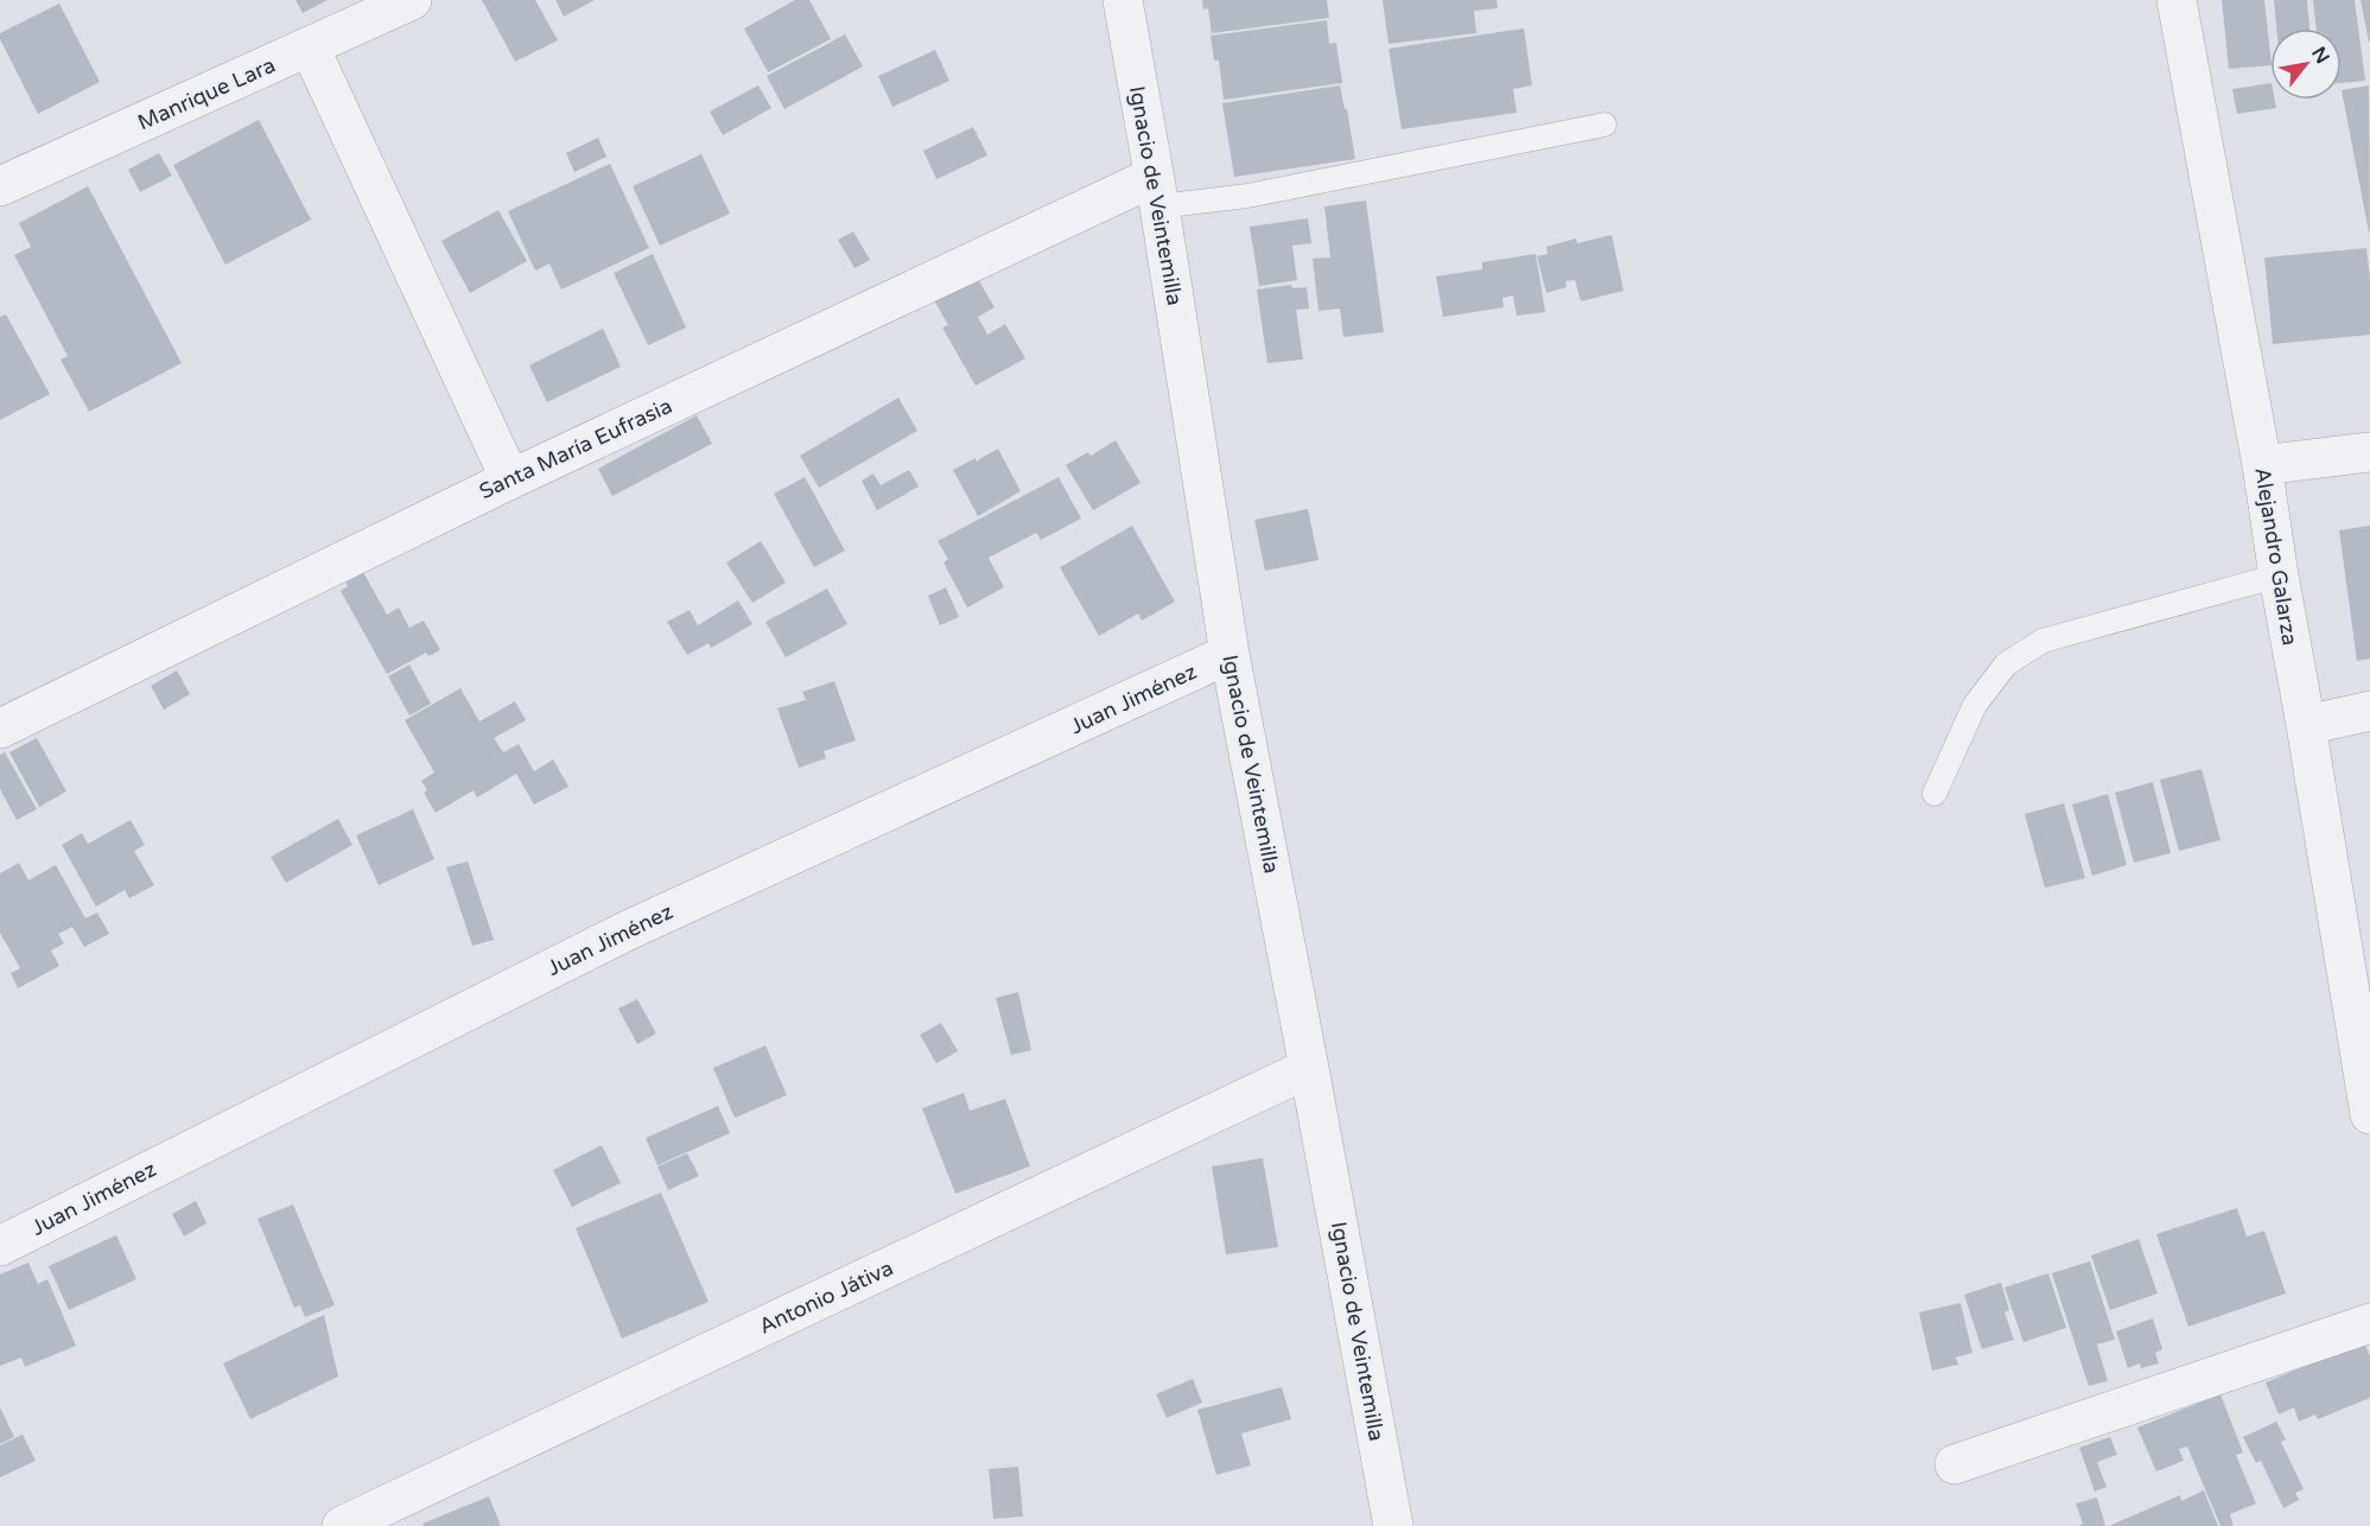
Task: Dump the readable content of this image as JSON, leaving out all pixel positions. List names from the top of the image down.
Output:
{
  "streets": {
    "street": [
      "Manrique Lara",
      "Ignacio de Veintemilla",
      "Santa María Eufrasia",
      "Alejandro Galarza",
      "Juan Jiménez",
      "Antonio Játiva"
    ]
  },
  "crossings": [
    ["Ignacio de Veintemilla", "Santa María Eufrasia"],
    ["Ignacio de Veintemilla", "Juan Jiménez"],
    ["Ignacio de Veintemilla", "Antonio Játiva"]
  ],
  "north": "top right"
}
